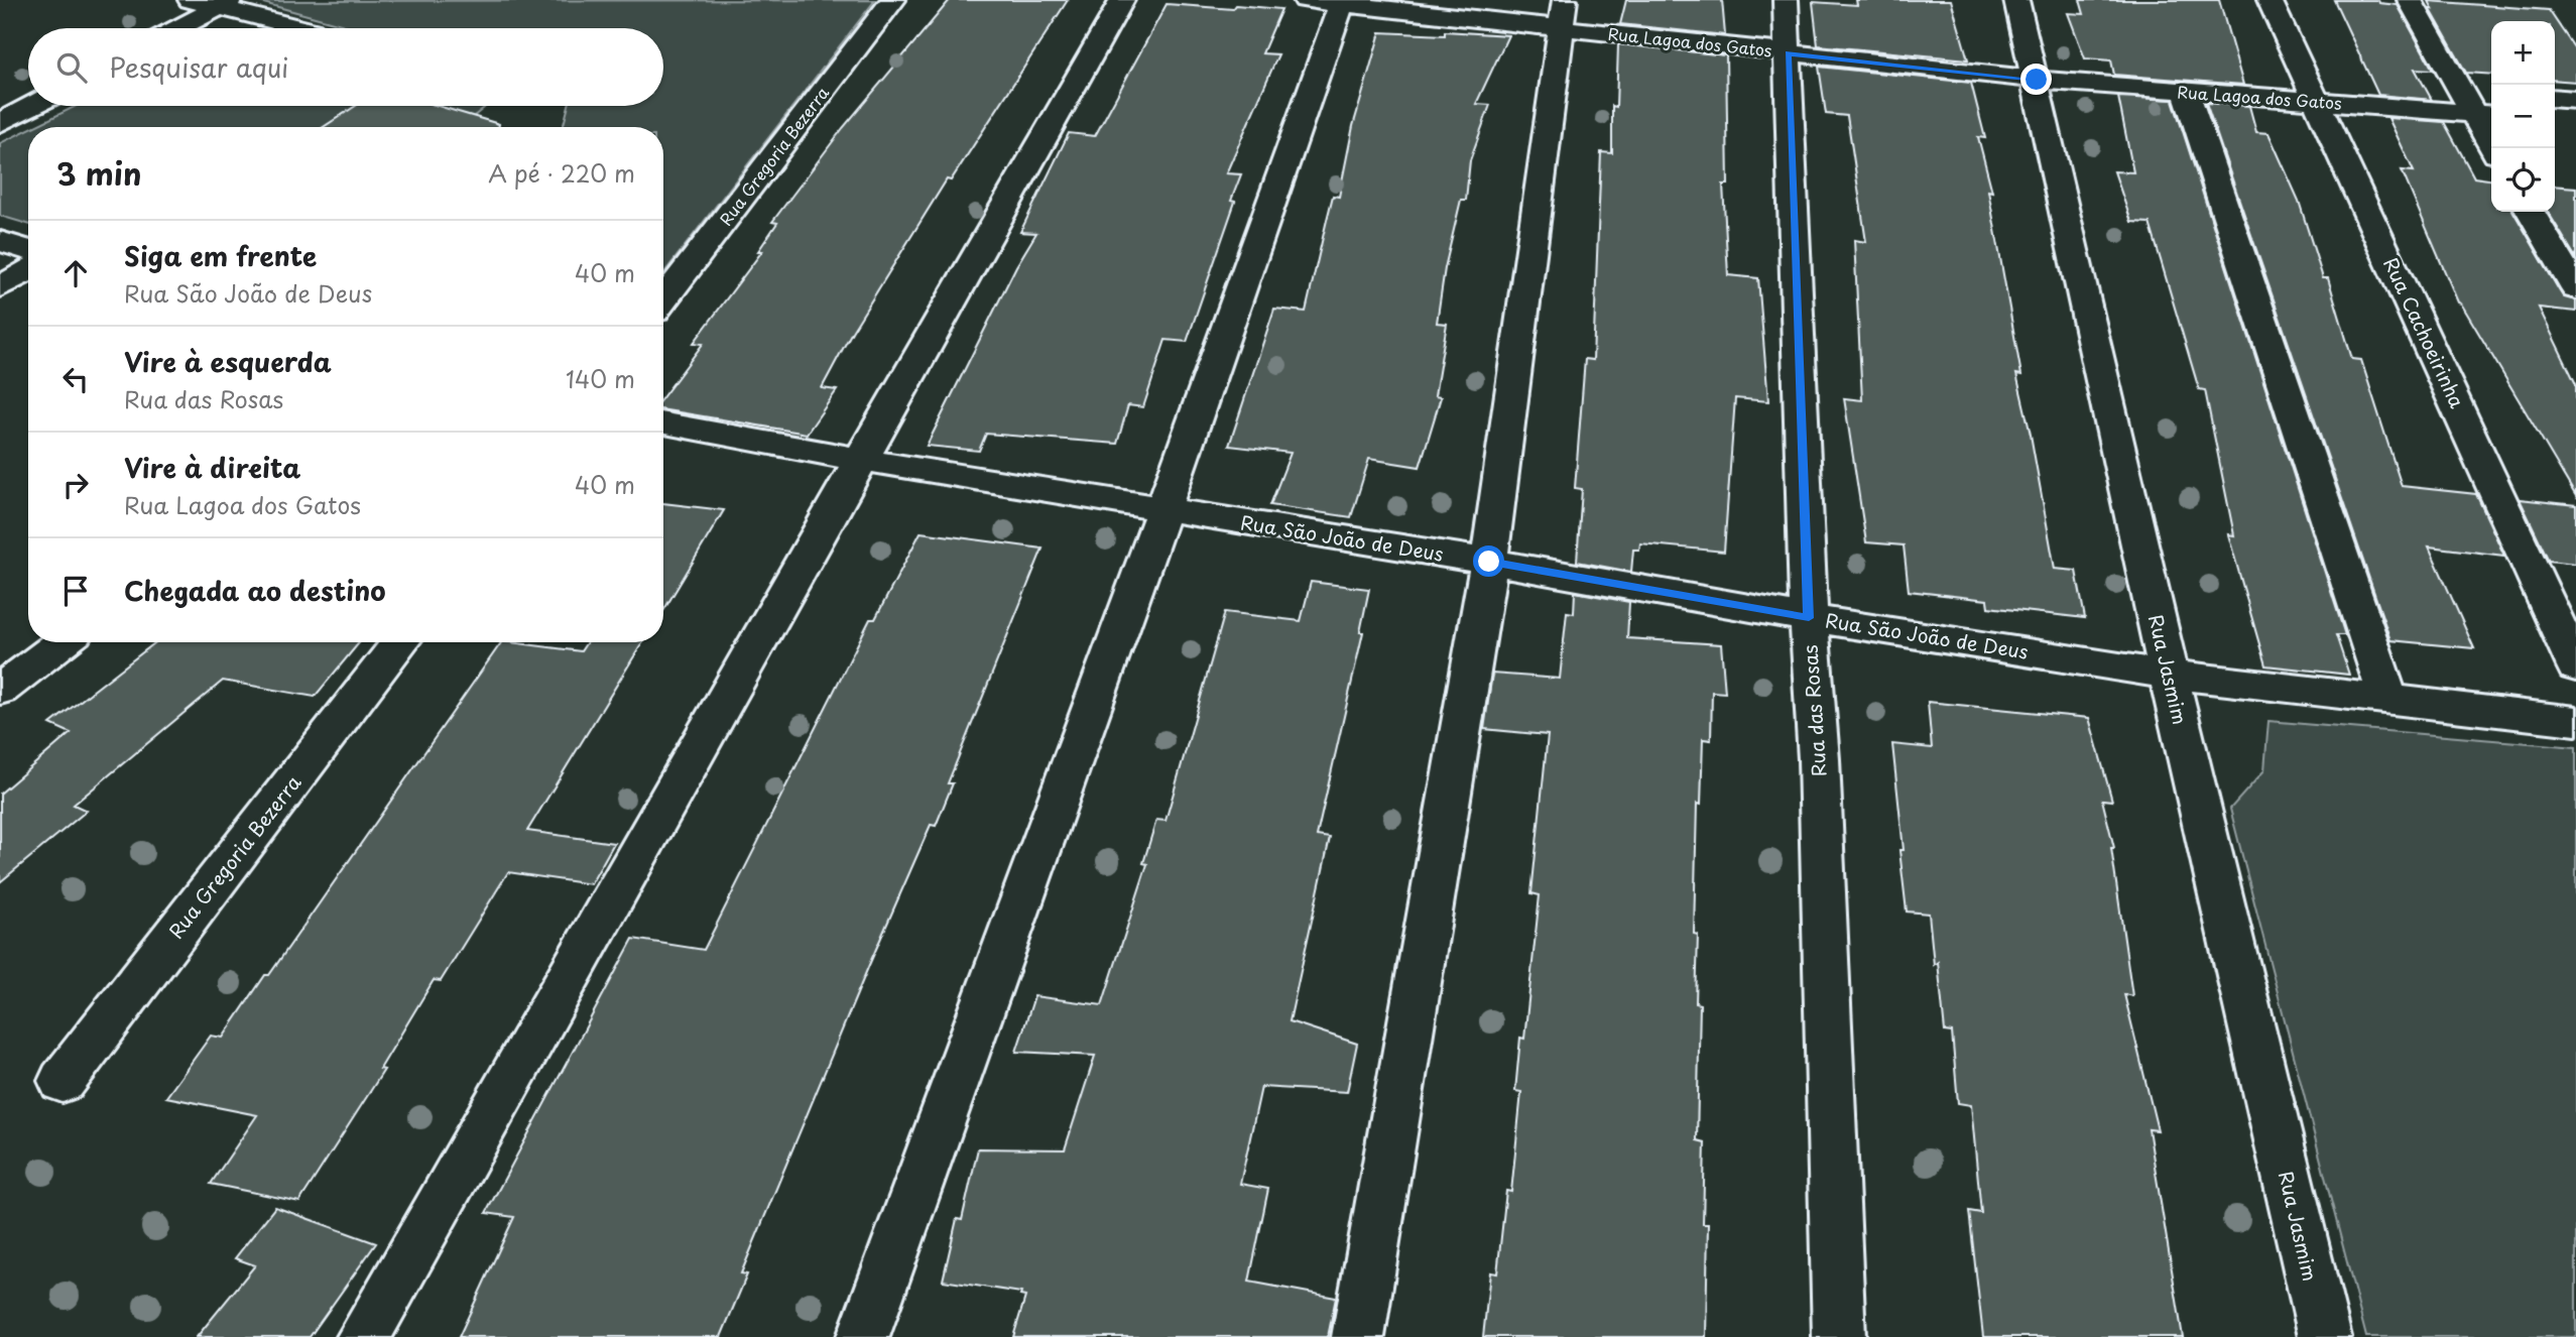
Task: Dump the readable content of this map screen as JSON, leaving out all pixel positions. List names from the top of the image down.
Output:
{
  "streets": {
    "street": [
      "Rua Lagoa dos Gatos",
      "Rua Gregoria Bezerra",
      "Rua Cachoeirinha",
      "Rua São João de Deus",
      "Rua Jasmim",
      "Rua das Rosas"
    ]
  },
  "crossings": [
    ["Rua Lagoa dos Gatos", "Rua Cachoeirinha"],
    ["Rua Lagoa dos Gatos", "Rua Jasmim"],
    ["Rua Lagoa dos Gatos", "Rua das Rosas"],
    ["Rua São João de Deus", "Rua Jasmim"],
    ["Rua São João de Deus", "Rua das Rosas"]
  ],
  "page": {
    "map_buttons": ["+", "−"],
    "search": "Pesquisar aqui",
    "heading": ["3 min", "A pé · 220 m"],
    "list": [
      ["Siga em frente", "Rua São João de Deus", "40 m"],
      ["Vire à esquerda", "Rua das Rosas", "140 m"],
      ["Vire à direita", "Rua Lagoa dos Gatos", "40 m"],
      "Chegada ao destino"
    ]
  }
}
